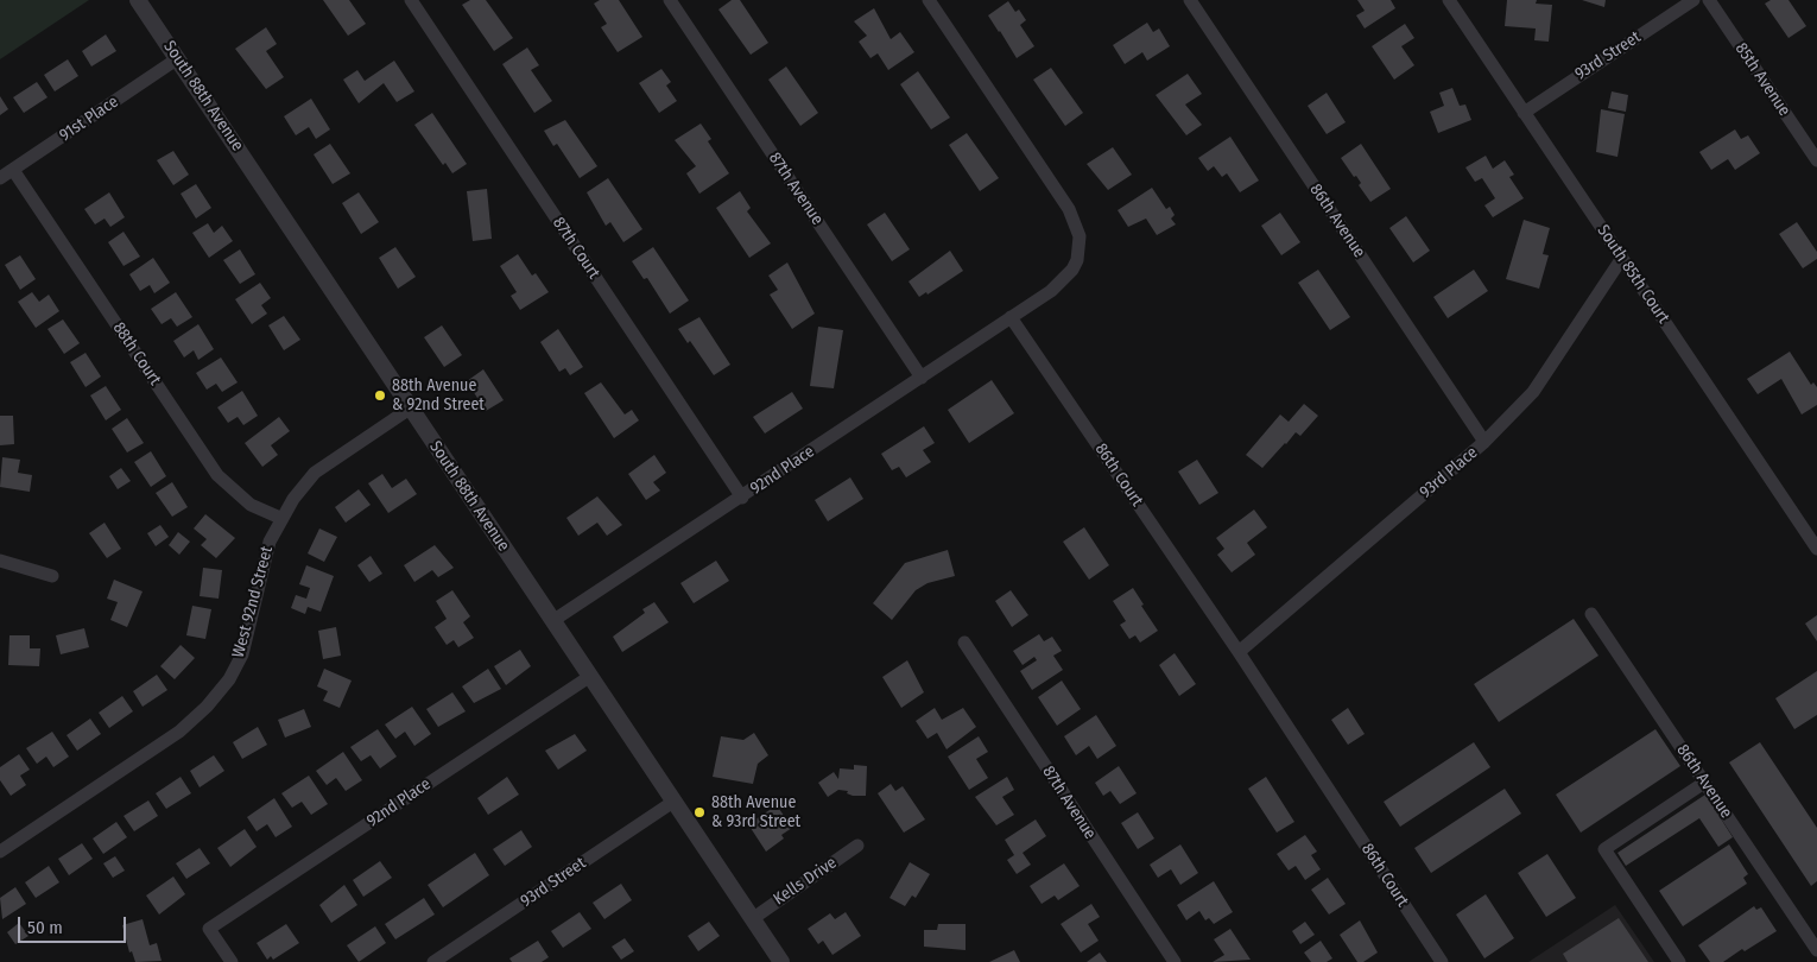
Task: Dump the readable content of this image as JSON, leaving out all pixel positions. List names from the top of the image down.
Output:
{
  "streets": {
    "street": [
      "93rd Street",
      "85th Avenue",
      "South 88th Avenue",
      "91st Place",
      "87th Avenue",
      "86th Avenue",
      "87th Court",
      "South 85th Court",
      "88th Court",
      "92nd Place",
      "93rd Place",
      "86th Court",
      "West 92nd Street",
      "Kells Drive"
    ]
  },
  "crossings": [
    ["93rd Street", "South 88th Avenue"],
    ["93rd Street", "South 85th Court"],
    ["South 88th Avenue", "91st Place"],
    ["South 88th Avenue", "92nd Place"],
    ["South 88th Avenue", "West 92nd Street"],
    ["South 88th Avenue", "Kells Drive"],
    ["91st Place", "88th Court"],
    ["87th Avenue", "92nd Place"],
    ["86th Avenue", "93rd Place"],
    ["87th Court", "92nd Place"],
    ["South 85th Court", "93rd Place"],
    ["88th Court", "West 92nd Street"],
    ["92nd Place", "86th Court"],
    ["93rd Place", "86th Court"]
  ],
  "places": ["88th Avenue & 92nd Street", "88th Avenue & 93rd Street"],
  "scale_bar": "50 m"
}
